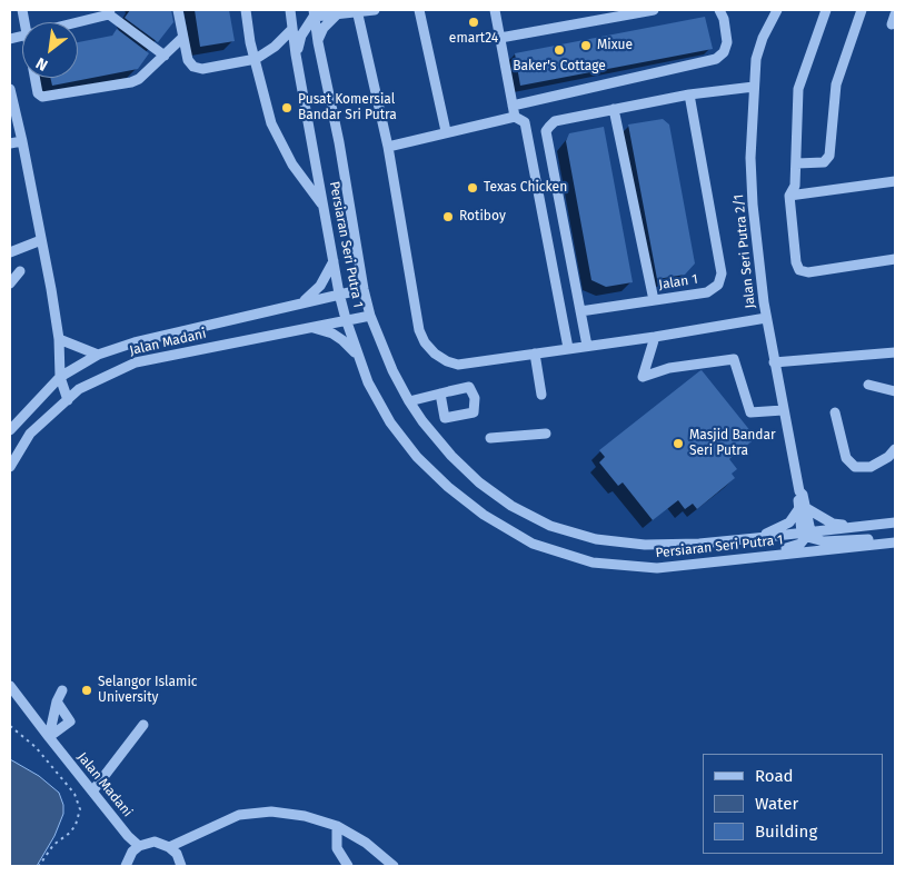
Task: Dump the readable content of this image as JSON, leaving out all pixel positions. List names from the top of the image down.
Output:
{
  "streets": {
    "street": [
      "Persiaran Seri Putra 1",
      "Jalan Seri Putra 2/1",
      "Jalan 1",
      "Jalan Madani"
    ]
  },
  "crossings": [
    ["Persiaran Seri Putra 1", "Jalan Seri Putra 2/1"],
    ["Persiaran Seri Putra 1", "Jalan Madani"]
  ],
  "places": [
    "emart24",
    "Mixue",
    "Baker's Cottage",
    "Pusat Komersial Bandar Sri Putra",
    "Texas Chicken",
    "Rotiboy",
    "Masjid Bandar Seri Putra",
    "Selangor Islamic University"
  ],
  "legend": ["Road", "Water", "Building"],
  "north": "bottom left"
}
